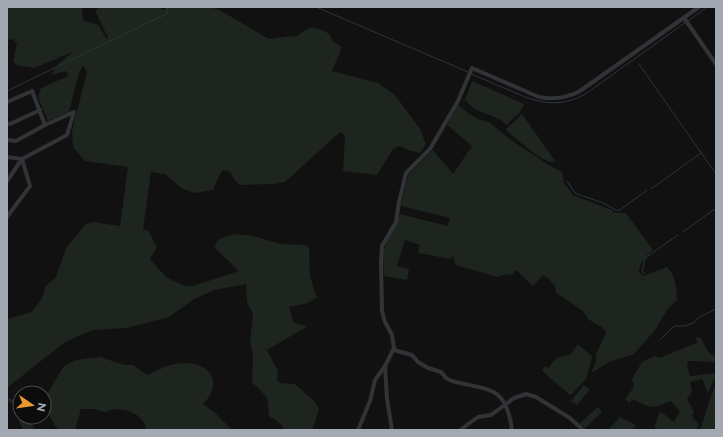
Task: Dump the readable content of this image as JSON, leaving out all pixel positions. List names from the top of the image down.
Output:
{
  "north": "right"
}
